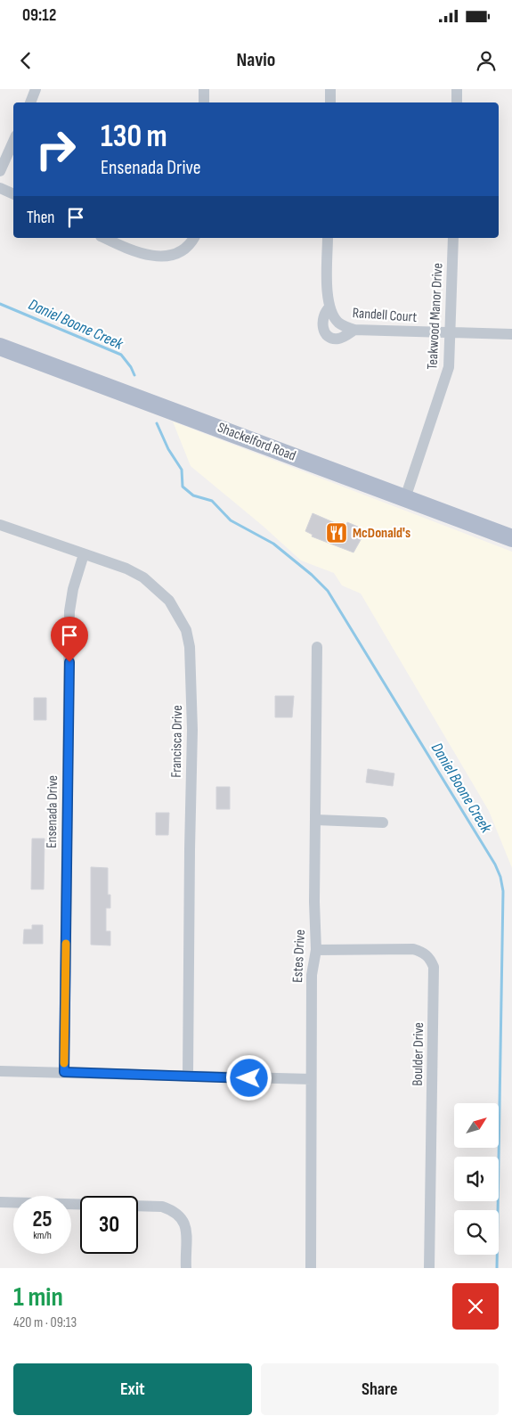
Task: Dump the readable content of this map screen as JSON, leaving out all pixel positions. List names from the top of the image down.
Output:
{
  "streets": {
    "main road": ["Shackelford Road"],
    "street": [
      "Randell Court",
      "Teakwood Manor Drive",
      "Francisca Drive",
      "Ensenada Drive",
      "Estes Drive",
      "Boulder Drive"
    ]
  },
  "crossings": [
    ["Randell Court", "Teakwood Manor Drive"],
    ["Teakwood Manor Drive", "Shackelford Road"],
    ["Francisca Drive", "Ensenada Drive"],
    ["Estes Drive", "Boulder Drive"]
  ],
  "water": ["Daniel Boone Creek"],
  "places": {
    "restaurant": ["McDonald's"]
  },
  "north": "top right",
  "page": {
    "status": "09:12",
    "header": "Navio",
    "turn": ["130 m", "Ensenada Drive"],
    "then": "Then",
    "speed": "25 km/h",
    "limit": "30",
    "heading": ["1 min", "420 m · 09:13"],
    "buttons": ["Exit", "Share"]
  }
}
